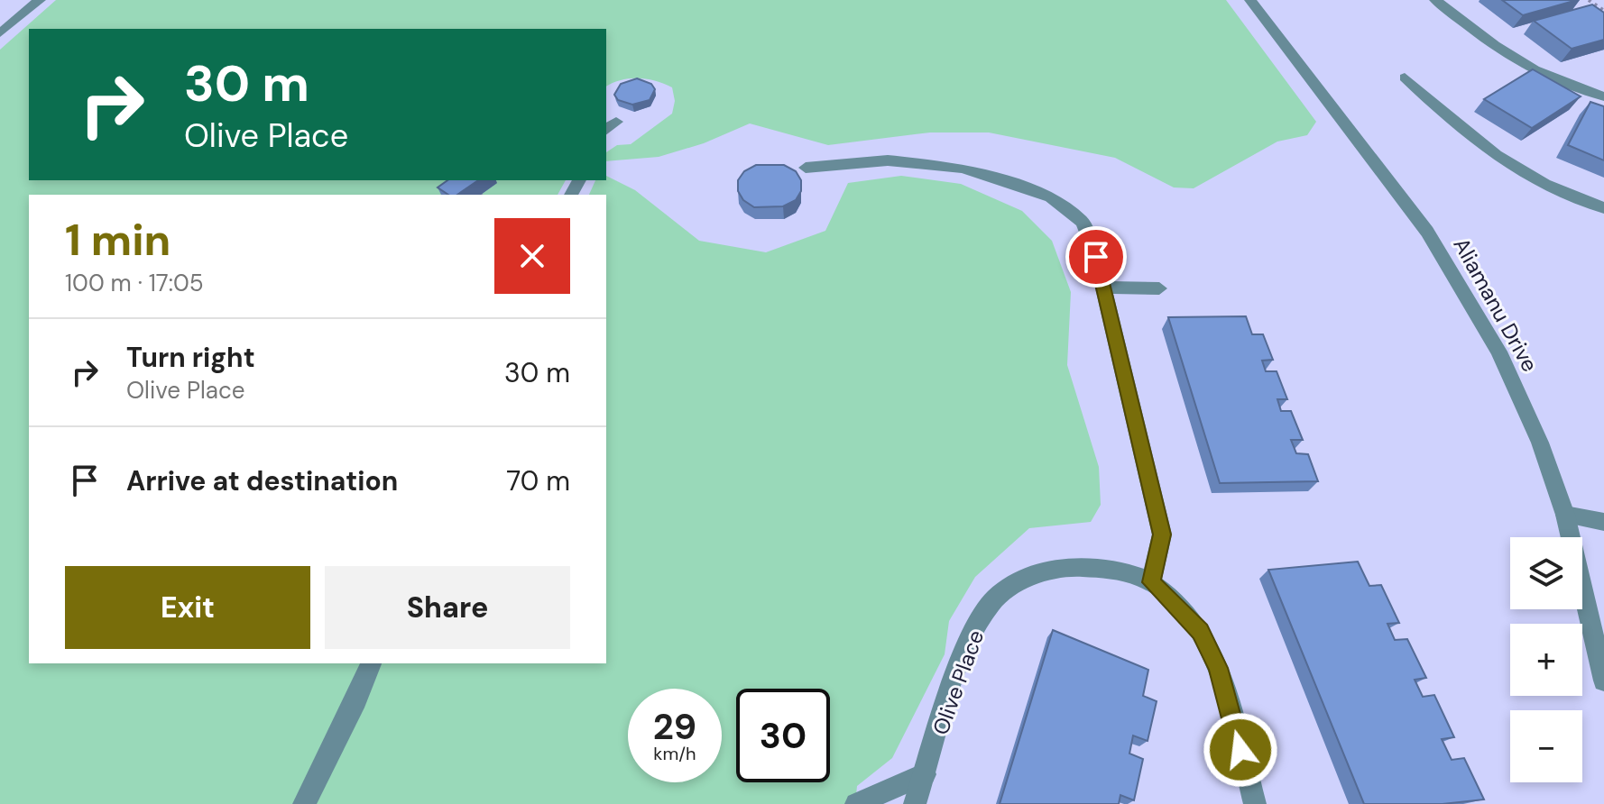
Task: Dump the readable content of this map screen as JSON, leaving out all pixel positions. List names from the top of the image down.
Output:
{
  "streets": {
    "street": ["Aliamanu Drive", "Olive Place"]
  },
  "page": {
    "turn": ["30 m", "Olive Place"],
    "heading": ["1 min", "100 m · 17:05"],
    "list": [
      {
        "name": "Turn right",
        "note": "Olive Place",
        "value": "30 m"
      },
      {
        "name": "Arrive at destination",
        "value": "70 m"
      }
    ],
    "map_buttons": ["+", "−"],
    "buttons": ["Exit", "Share"],
    "speed": "29 km/h",
    "limit": "30"
  }
}
